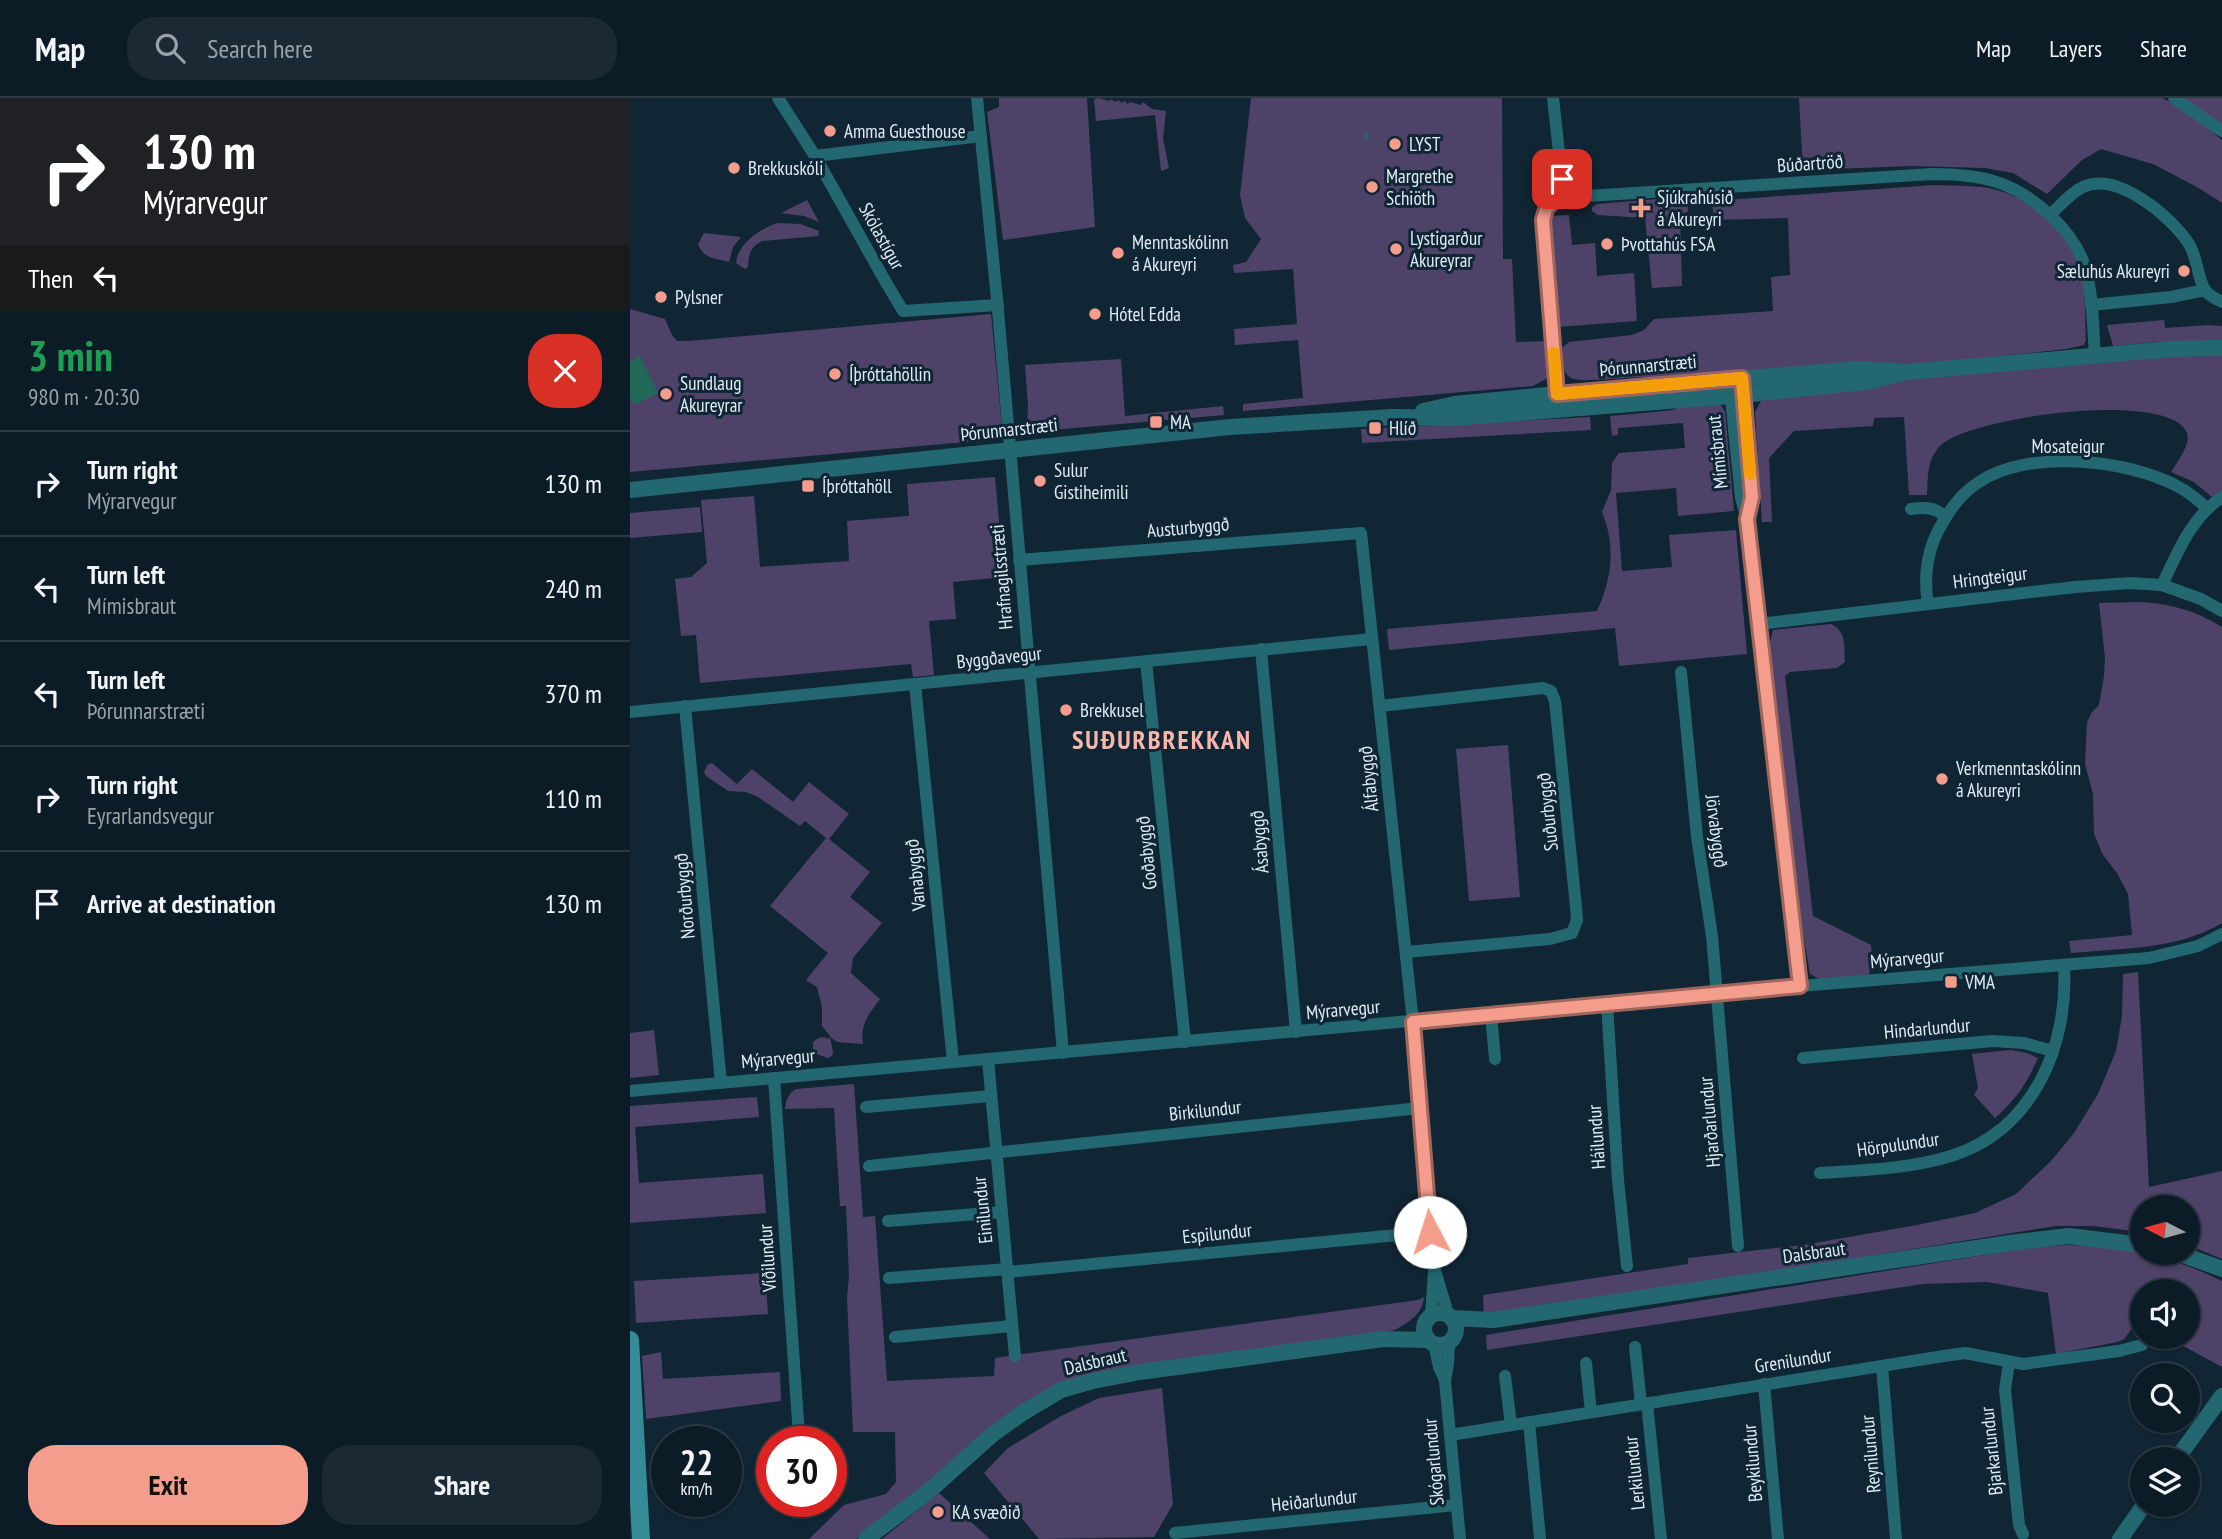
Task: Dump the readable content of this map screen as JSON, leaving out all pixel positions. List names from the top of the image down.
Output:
{
  "streets": {
    "street": [
      "Búðartröð",
      "Skólastígur",
      "Þórunnarstræti",
      "Mosateigur",
      "Mímisbraut",
      "Austurbyggð",
      "Hrafnagilsstræti",
      "Hringteigur",
      "Byggðavegur",
      "Álfabyggð",
      "Suðurbyggð",
      "Jörvabyggð",
      "Ásabyggð",
      "Goðabyggð",
      "Vanabyggð",
      "Norðurbyggð",
      "Mýrarvegur",
      "Hindarlundur",
      "Birkilundur",
      "Hjarðarlundur",
      "Háilundur",
      "Hörpulundur",
      "Einilundur",
      "Espilundur",
      "Dalsbraut",
      "Víðilundur",
      "Grenilundur",
      "Bjarkarlundur",
      "Reynilundur",
      "Skógarlundur",
      "Beykilundur",
      "Lerkilundur",
      "Heiðarlundur"
    ]
  },
  "crossings": [
    ["Búðartröð", "Þórunnarstræti"],
    ["Skólastígur", "Hrafnagilsstræti"],
    ["Þórunnarstræti", "Mímisbraut"],
    ["Þórunnarstræti", "Hrafnagilsstræti"],
    ["Mosateigur", "Hringteigur"],
    ["Mímisbraut", "Hringteigur"],
    ["Mímisbraut", "Mýrarvegur"],
    ["Austurbyggð", "Hrafnagilsstræti"],
    ["Austurbyggð", "Álfabyggð"],
    ["Hrafnagilsstræti", "Byggðavegur"],
    ["Hrafnagilsstræti", "Mýrarvegur"],
    ["Byggðavegur", "Álfabyggð"],
    ["Byggðavegur", "Ásabyggð"],
    ["Byggðavegur", "Goðabyggð"],
    ["Byggðavegur", "Vanabyggð"],
    ["Byggðavegur", "Norðurbyggð"],
    ["Álfabyggð", "Suðurbyggð"],
    ["Álfabyggð", "Mýrarvegur"],
    ["Jörvabyggð", "Mýrarvegur"],
    ["Jörvabyggð", "Hjarðarlundur"],
    ["Ásabyggð", "Mýrarvegur"],
    ["Goðabyggð", "Mýrarvegur"],
    ["Vanabyggð", "Mýrarvegur"],
    ["Norðurbyggð", "Mýrarvegur"],
    ["Mýrarvegur", "Hjarðarlundur"],
    ["Mýrarvegur", "Háilundur"],
    ["Mýrarvegur", "Hörpulundur"],
    ["Mýrarvegur", "Einilundur"],
    ["Mýrarvegur", "Víðilundur"],
    ["Hindarlundur", "Hörpulundur"],
    ["Birkilundur", "Einilundur"],
    ["Einilundur", "Espilundur"],
    ["Dalsbraut", "Skógarlundur"],
    ["Grenilundur", "Bjarkarlundur"],
    ["Grenilundur", "Reynilundur"],
    ["Grenilundur", "Skógarlundur"],
    ["Grenilundur", "Beykilundur"],
    ["Grenilundur", "Lerkilundur"],
    ["Skógarlundur", "Heiðarlundur"]
  ],
  "districts": ["SUÐURBREKKAN"],
  "places": {
    "other": [
      "Amma Guesthouse",
      "LYST",
      "Brekkuskóli",
      "Margrethe Schiöth",
      "Þvottahús FSA",
      "Lystigarður Akureyrar",
      "Menntaskólinn á Akureyri",
      "Sæluhús Akureyri",
      "Pylsner",
      "Hótel Edda",
      "Íþróttahöllin",
      "Sundlaug Akureyrar",
      "Sulur Gistiheimili",
      "Brekkusel",
      "Verkmenntaskólinn á Akureyri",
      "KA svæðið"
    ],
    "health": ["Sjúkrahúsið á Akureyri"],
    "transit": [
      "MA",
      "Hlíð",
      "Íþróttahöll",
      "VMA"
    ]
  },
  "north": "left",
  "page": {
    "header": "Map",
    "search": "Search here",
    "nav": ["Map", "Layers", "Share"],
    "turn": ["130 m", "Mýrarvegur"],
    "then": "Then",
    "heading": ["3 min", "980 m · 20:30"],
    "list": [
      {
        "name": "Turn right",
        "note": "Mýrarvegur",
        "value": "130 m"
      },
      {
        "name": "Turn left",
        "note": "Mímisbraut",
        "value": "240 m"
      },
      {
        "name": "Turn left",
        "note": "Þórunnarstræti",
        "value": "370 m"
      },
      {
        "name": "Turn right",
        "note": "Eyrarlandsvegur",
        "value": "110 m"
      },
      {
        "name": "Arrive at destination",
        "value": "130 m"
      }
    ],
    "speed": "22 km/h",
    "limit": "30",
    "buttons": ["Exit", "Share"]
  }
}
